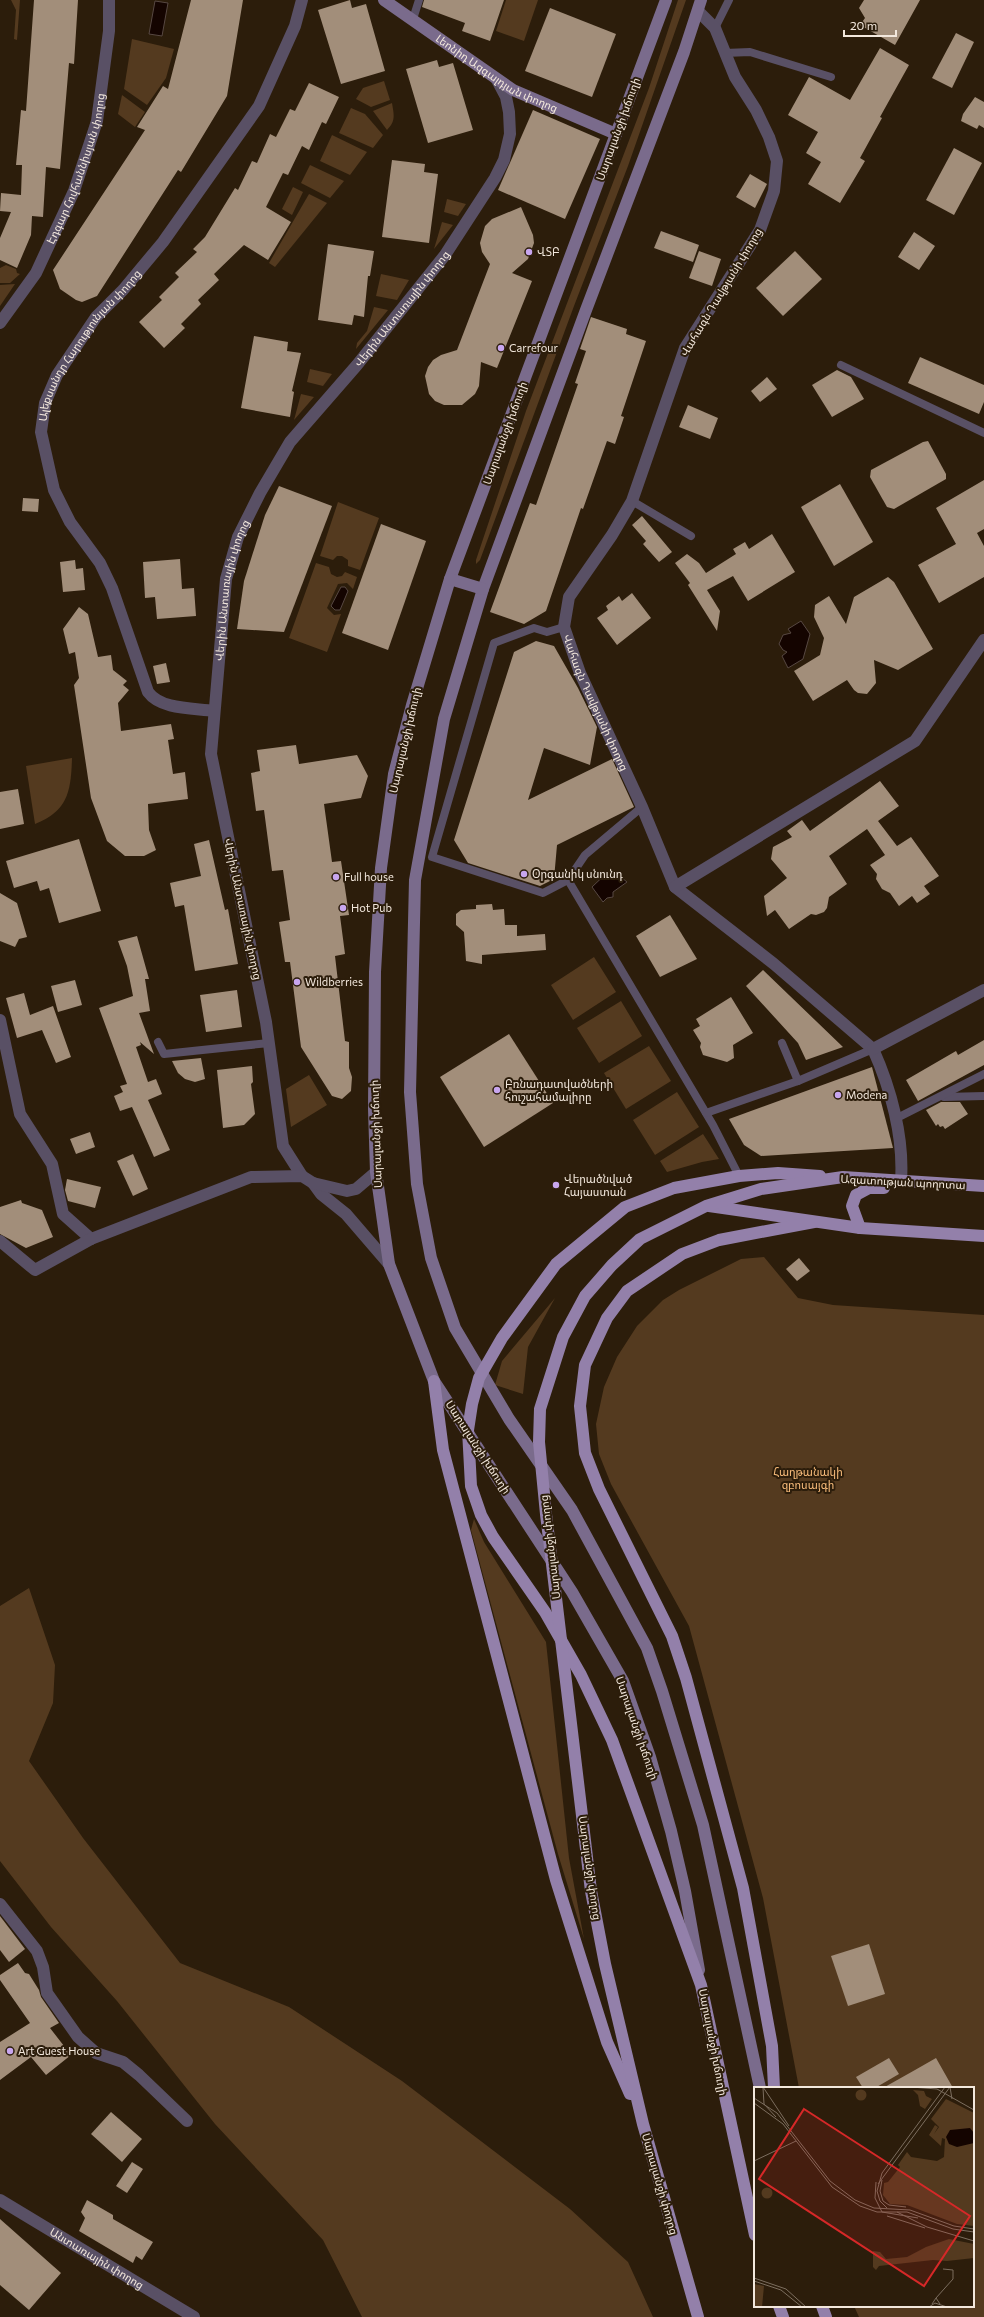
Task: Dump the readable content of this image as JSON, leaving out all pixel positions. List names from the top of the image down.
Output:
{
  "streets": {
    "main road": [
      "Լեոնիդ Ազգալդյան փողոց",
      "Սարալանջի խճուղի",
      "Ազատության պողոտա",
      "Սարալանջի փողոց"
    ],
    "street": [
      "Էդգար Հովհաննիսյան փողոց",
      "Վահագն Դավթյանի փողոց",
      "Վերին Անտառային փողոց",
      "Ալեքսանդր Հարությունյան փողոց",
      "Անտառային փողոց"
    ]
  },
  "crossings": [
    ["Լեոնիդ Ազգալդյան փողոց", "Սարալանջի խճուղի"],
    ["Լեոնիդ Ազգալդյան փողոց", "Վերին Անտառային փողոց"],
    ["Սարալանջի խճուղի", "Վերին Անտառային փողոց"],
    ["Վերին Անտառային փողոց", "Ալեքսանդր Հարությունյան փողոց"],
    ["Ազատության պողոտա", "Սարալանջի փողոց"]
  ],
  "parks": ["Հաղթանակի զբոսայգի"],
  "places": [
    "ՎՏԲ",
    "Carrefour",
    "Օրգանիկ սնունդ",
    "Full house",
    "Hot Pub",
    "Wildberries",
    "Բռնադատվածների հուշահամալիրը",
    "Modena",
    "Վերածնված Հայաստան",
    "Art Guest House"
  ],
  "scale_bar": "20 m"
}
